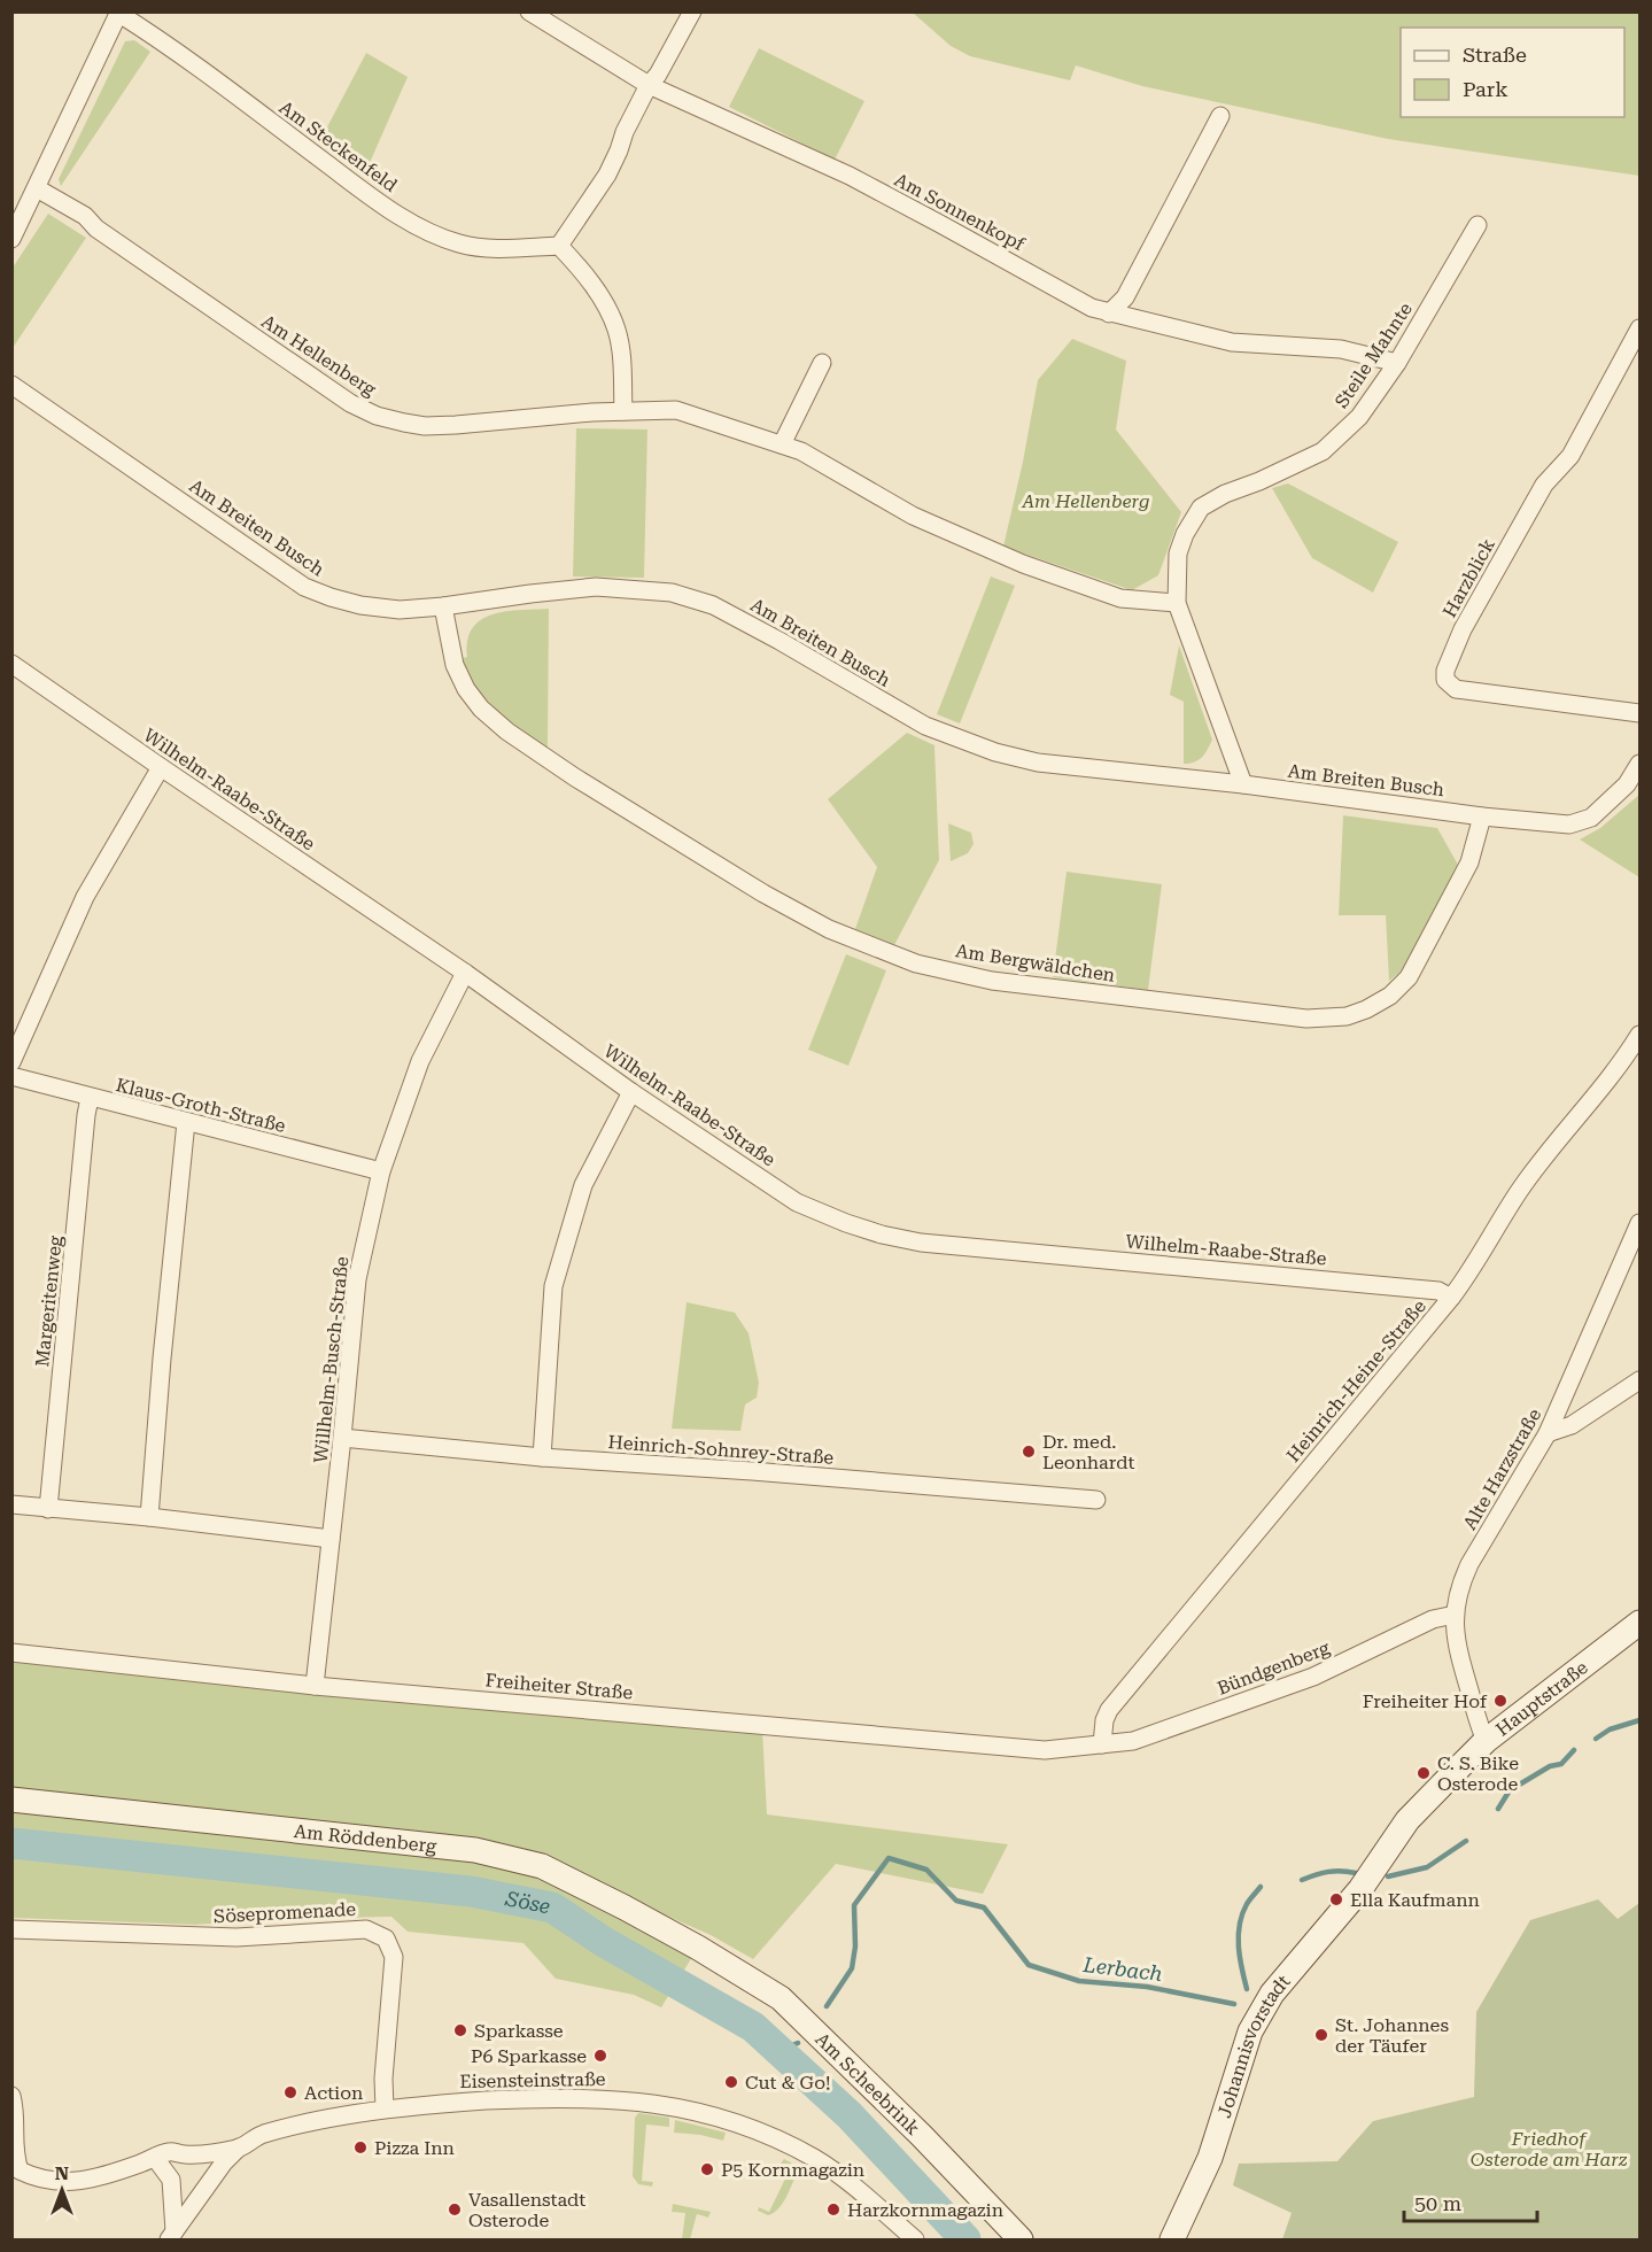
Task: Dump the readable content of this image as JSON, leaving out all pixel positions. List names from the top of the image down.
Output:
{
  "streets": {
    "main road": [
      "Hauptstraße",
      "Am Röddenberg",
      "Johannisvorstadt",
      "Am Scheebrink"
    ],
    "street": [
      "Am Steckenfeld",
      "Am Sonnenkopf",
      "Am Hellenberg",
      "Steile Mahnte",
      "Am Breiten Busch",
      "Harzblick",
      "Wilhelm-Raabe-Straße",
      "Am Bergwäldchen",
      "Klaus-Groth-Straße",
      "Margeritenweg",
      "Willhelm-Busch-Straße",
      "Heinrich-Heine-Straße",
      "Heinrich-Sohnrey-Straße",
      "Alte Harzstraße",
      "Bündgenberg",
      "Freiheiter Straße",
      "Sösepromenade",
      "Eisensteinstraße"
    ]
  },
  "crossings": [
    ["Am Sonnenkopf", "Steile Mahnte"],
    ["Am Hellenberg", "Steile Mahnte"],
    ["Steile Mahnte", "Am Breiten Busch"],
    ["Am Breiten Busch", "Am Bergwäldchen"],
    ["Wilhelm-Raabe-Straße", "Willhelm-Busch-Straße"],
    ["Wilhelm-Raabe-Straße", "Heinrich-Heine-Straße"],
    ["Klaus-Groth-Straße", "Margeritenweg"],
    ["Klaus-Groth-Straße", "Willhelm-Busch-Straße"],
    ["Willhelm-Busch-Straße", "Heinrich-Sohnrey-Straße"],
    ["Willhelm-Busch-Straße", "Freiheiter Straße"],
    ["Heinrich-Heine-Straße", "Bündgenberg"],
    ["Heinrich-Heine-Straße", "Freiheiter Straße"],
    ["Alte Harzstraße", "Bündgenberg"],
    ["Alte Harzstraße", "Hauptstraße"],
    ["Bündgenberg", "Freiheiter Straße"],
    ["Hauptstraße", "Johannisvorstadt"],
    ["Am Röddenberg", "Am Scheebrink"],
    ["Sösepromenade", "Eisensteinstraße"]
  ],
  "water": ["Söse", "Lerbach"],
  "parks": ["Am Hellenberg", "Friedhof Osterode am Harz"],
  "places": [
    "Dr. med. Leonhardt",
    "Freiheiter Hof",
    "C. S. Bike Osterode",
    "Ella Kaufmann",
    "Sparkasse",
    "St. Johannes der Täufer",
    "P6 Sparkasse",
    "Cut & Go!",
    "Action",
    "Pizza Inn",
    "P5 Kornmagazin",
    "Vasallenstadt Osterode",
    "Harzkornmagazin"
  ],
  "legend": ["Straße", "Park"],
  "scale_bar": "50 m",
  "north": "top"
}
